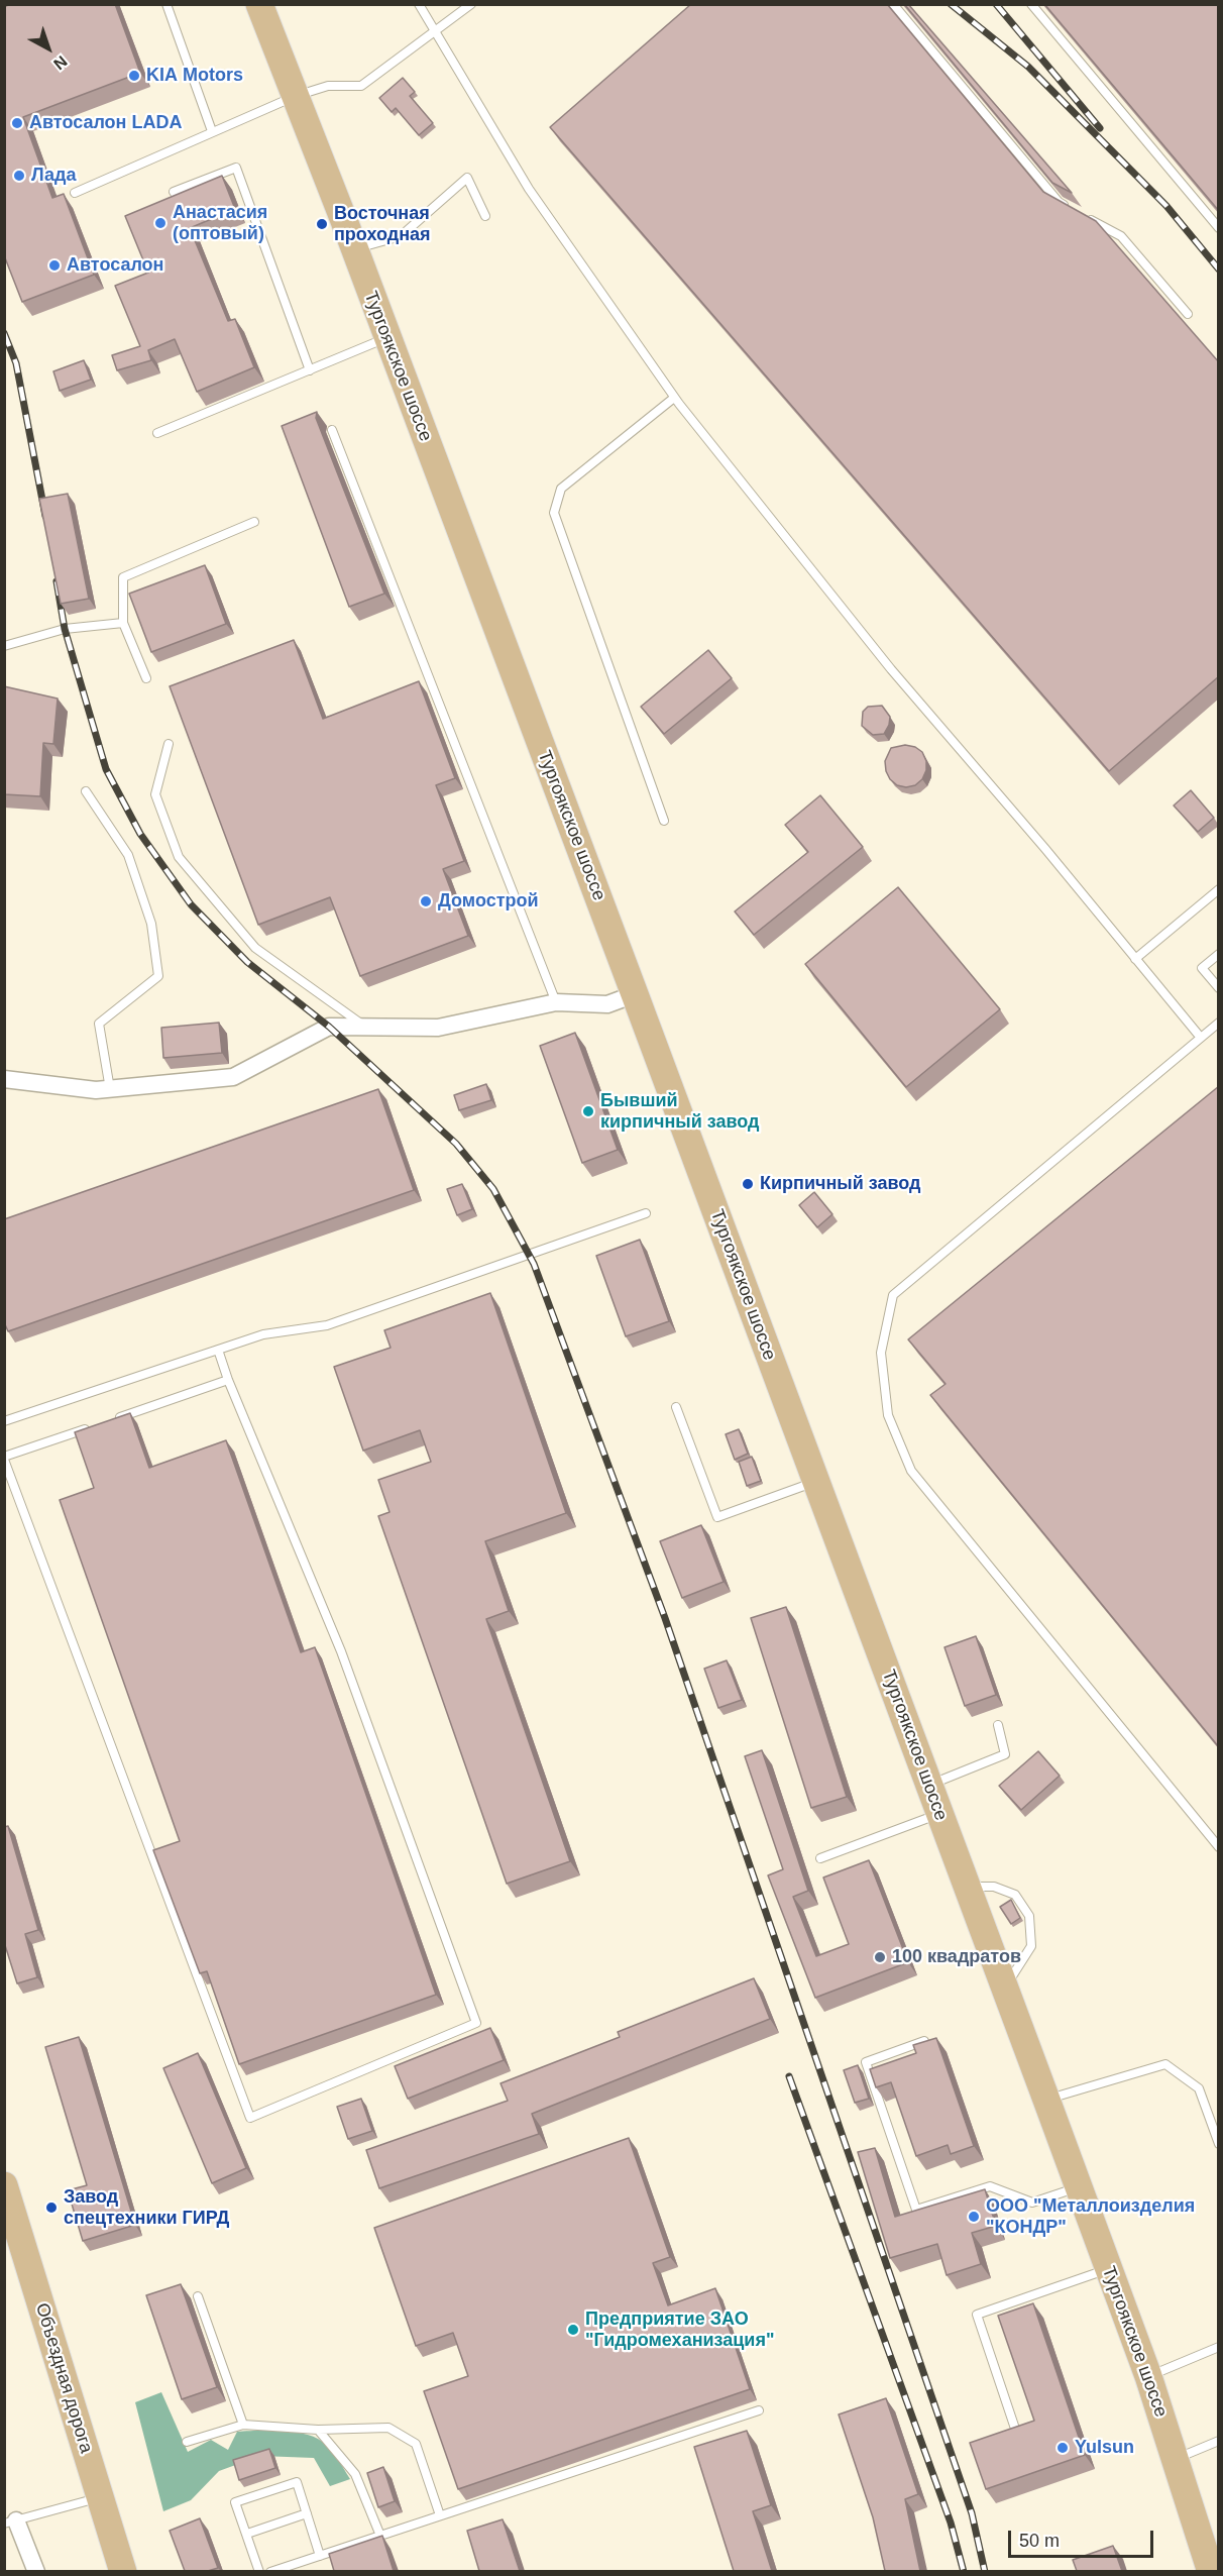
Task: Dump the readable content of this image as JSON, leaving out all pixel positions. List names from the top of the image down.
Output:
{
  "streets": {
    "main road": ["Тургоякское шоссе", "Объездная дорога"]
  },
  "places": [
    "KIA Motors",
    "Автосалон LADA",
    "Лада",
    "Анастасия (оптовый)",
    "Восточная проходная",
    "Автосалон",
    "Домострой",
    "Бывший кирпичный завод",
    "Кирпичный завод",
    "100 квадратов",
    "Завод спецтехники ГИРД",
    "ООО \"Металлоизделия \"КОНДР\"",
    "Предприятие ЗАО \"Гидромеханизация\"",
    "Yulsun"
  ],
  "scale_bar": "50 m",
  "north": "bottom right"
}
